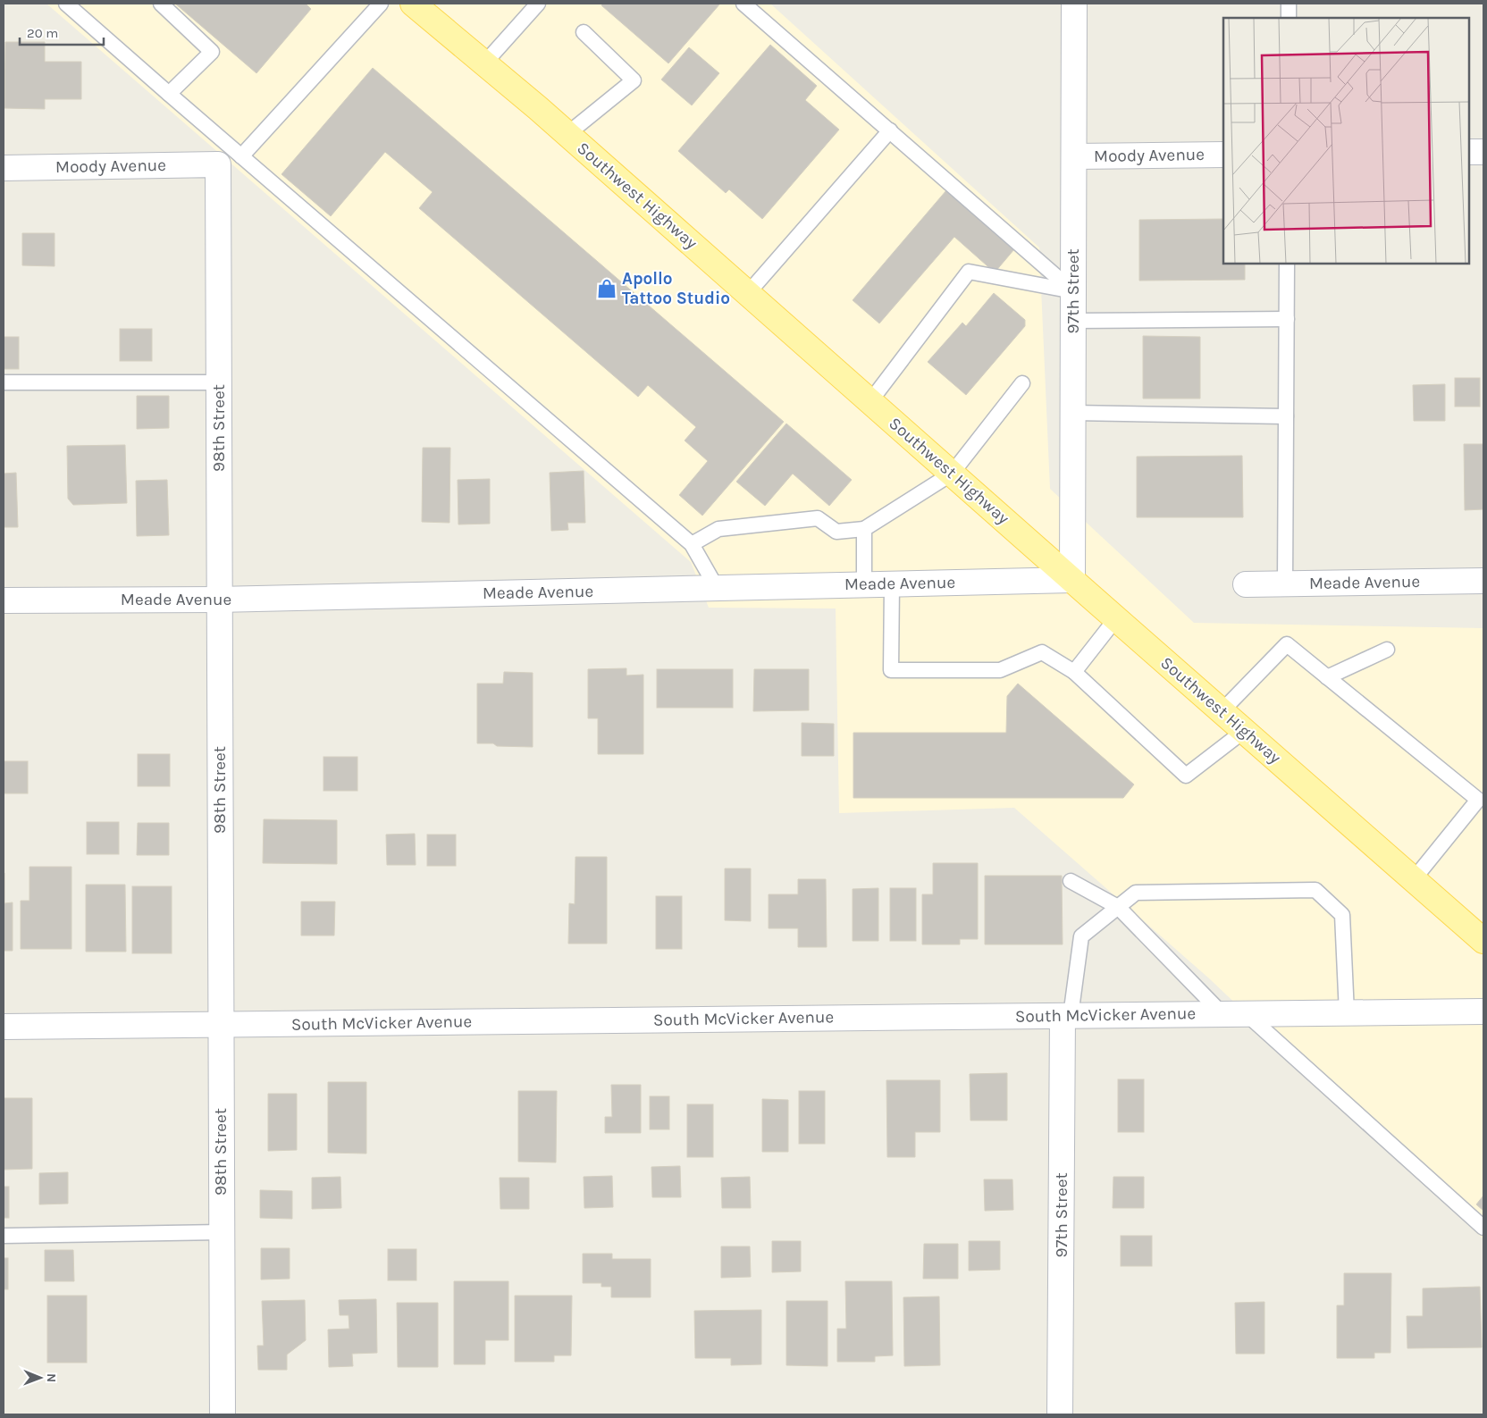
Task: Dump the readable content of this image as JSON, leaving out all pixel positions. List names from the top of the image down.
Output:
{
  "streets": {
    "main road": ["Southwest Highway"],
    "street": [
      "Moody Avenue",
      "97th Street",
      "98th Street",
      "Meade Avenue",
      "South McVicker Avenue"
    ]
  },
  "crossings": [
    ["Moody Avenue", "97th Street"],
    ["Moody Avenue", "98th Street"],
    ["Southwest Highway", "97th Street"],
    ["Southwest Highway", "Meade Avenue"],
    ["97th Street", "Meade Avenue"],
    ["97th Street", "South McVicker Avenue"],
    ["98th Street", "Meade Avenue"],
    ["98th Street", "South McVicker Avenue"]
  ],
  "places": {
    "shop": ["Apollo Tattoo Studio"]
  },
  "scale_bar": "20 m",
  "north": "right"
}
